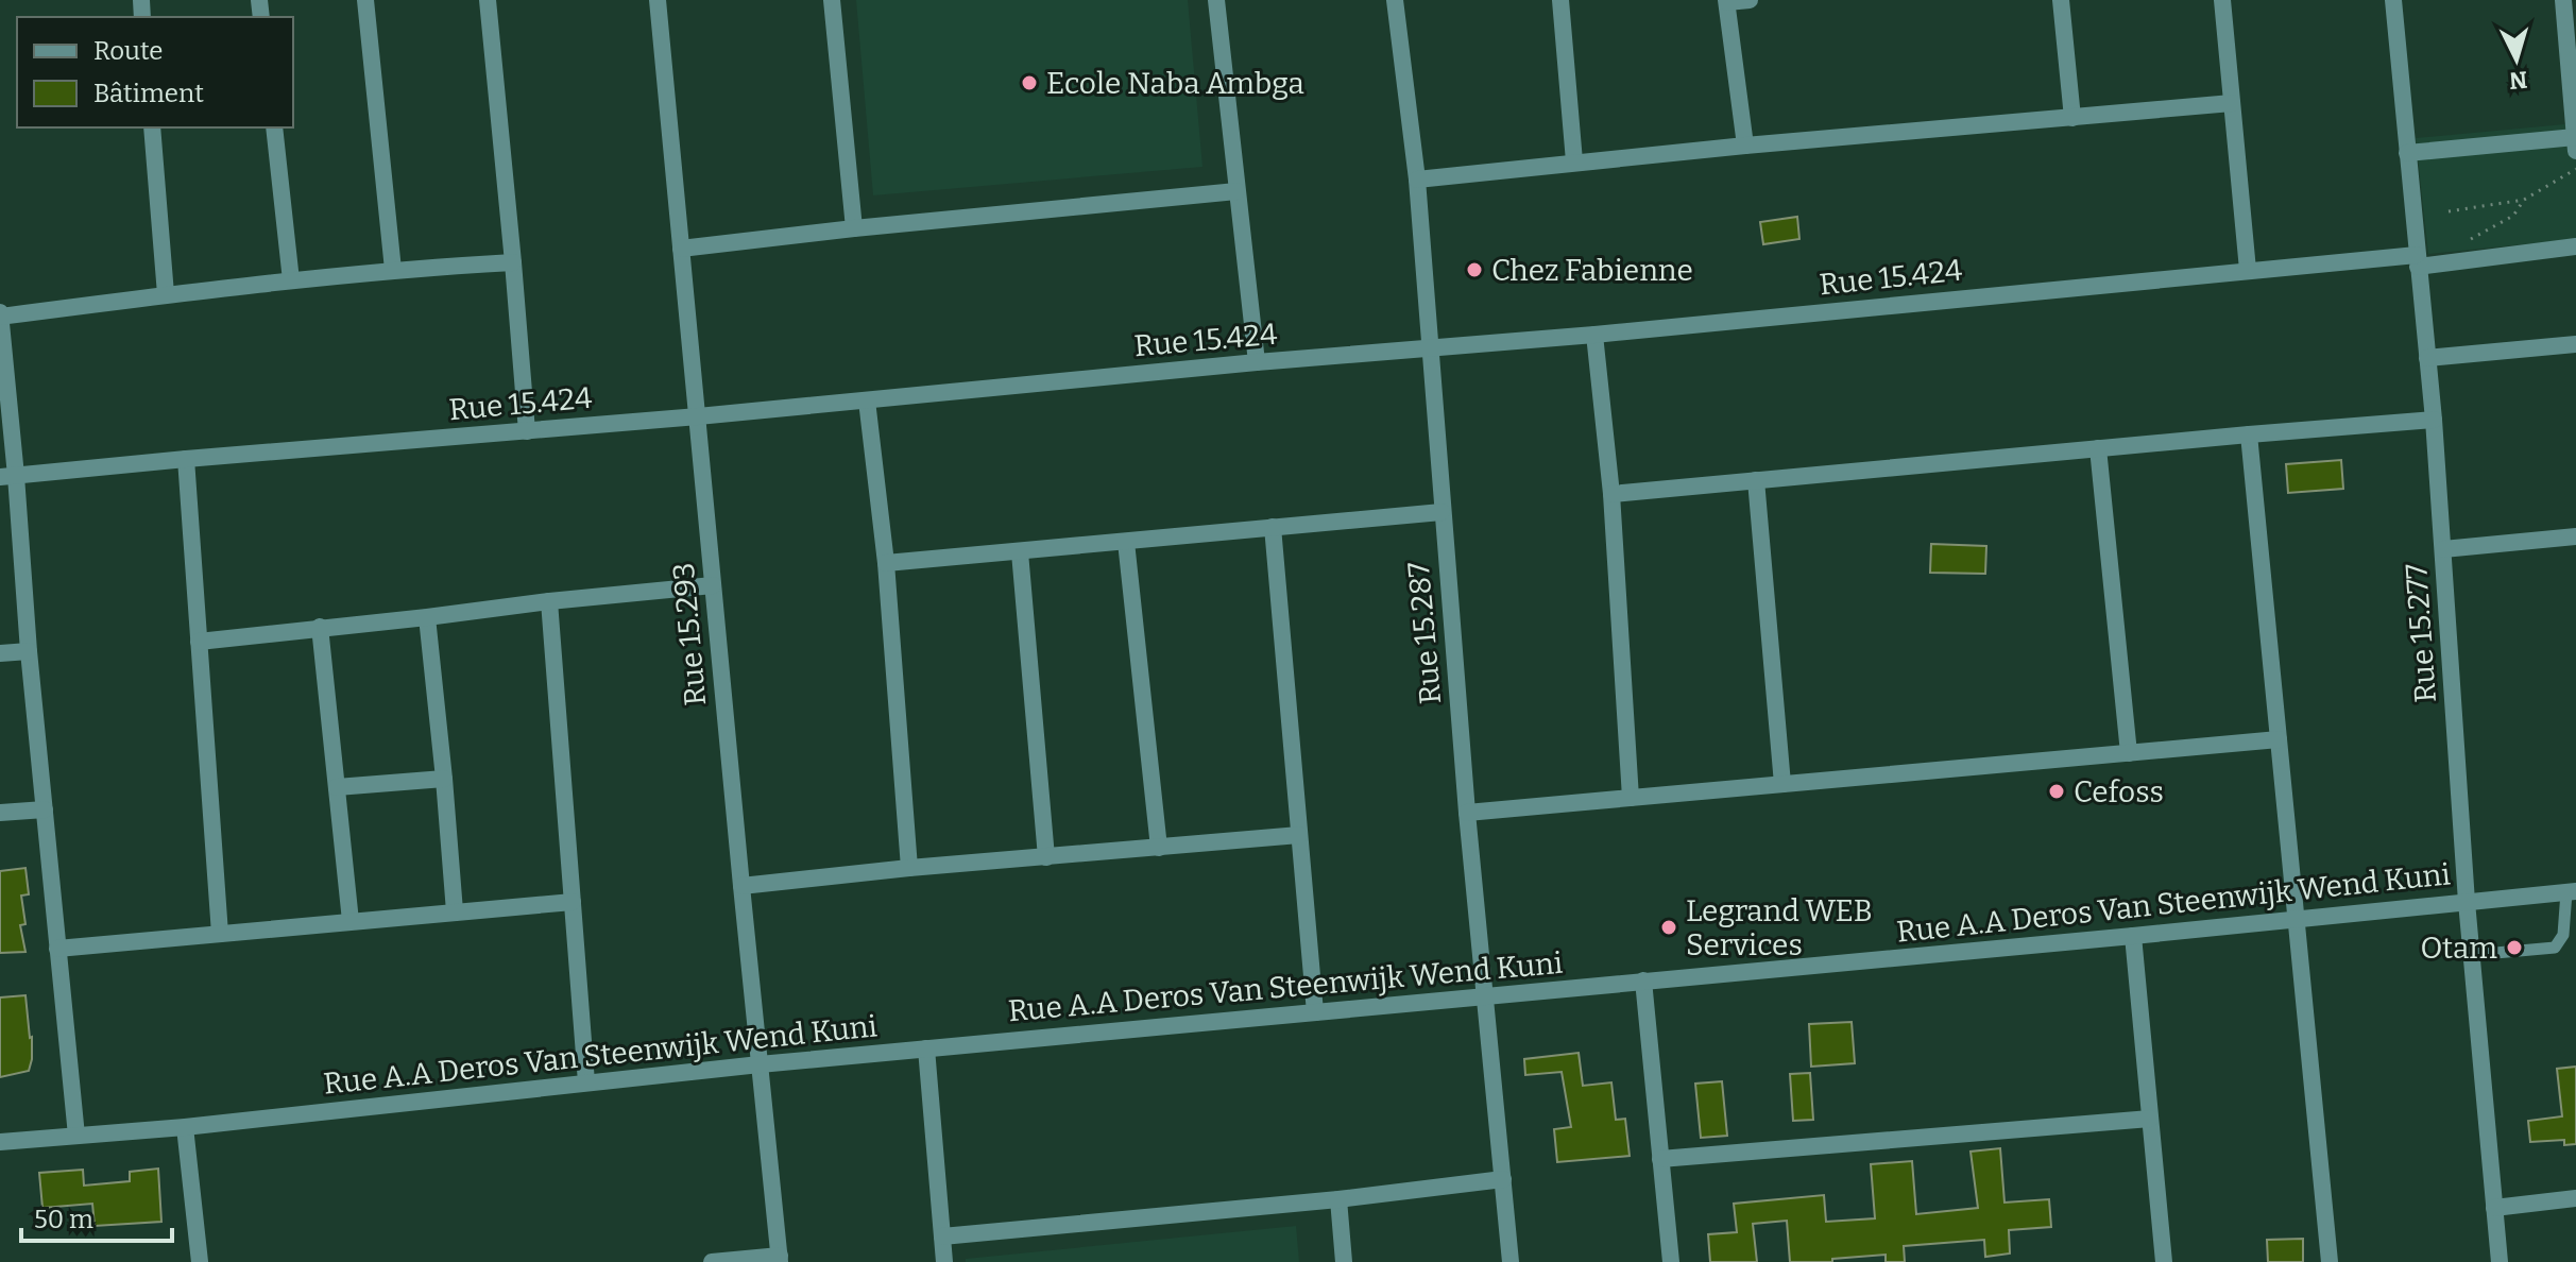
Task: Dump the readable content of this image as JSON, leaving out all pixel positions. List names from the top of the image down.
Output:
{
  "streets": {
    "street": [
      "Rue 15.424",
      "Rue 15.287",
      "Rue 15.277",
      "Rue 15.293",
      "Rue A.A Deros Van Steenwijk Wend Kuni"
    ]
  },
  "crossings": [
    ["Rue 15.424", "Rue 15.287"],
    ["Rue 15.424", "Rue 15.277"],
    ["Rue 15.424", "Rue 15.293"],
    ["Rue 15.287", "Rue A.A Deros Van Steenwijk Wend Kuni"],
    ["Rue 15.277", "Rue A.A Deros Van Steenwijk Wend Kuni"],
    ["Rue 15.293", "Rue A.A Deros Van Steenwijk Wend Kuni"]
  ],
  "places": [
    "Ecole Naba Ambga",
    "Chez Fabienne",
    "Cefoss",
    "Legrand WEB Services",
    "Otam"
  ],
  "legend": ["Route", "Bâtiment"],
  "scale_bar": "50 m",
  "north": "bottom"
}
